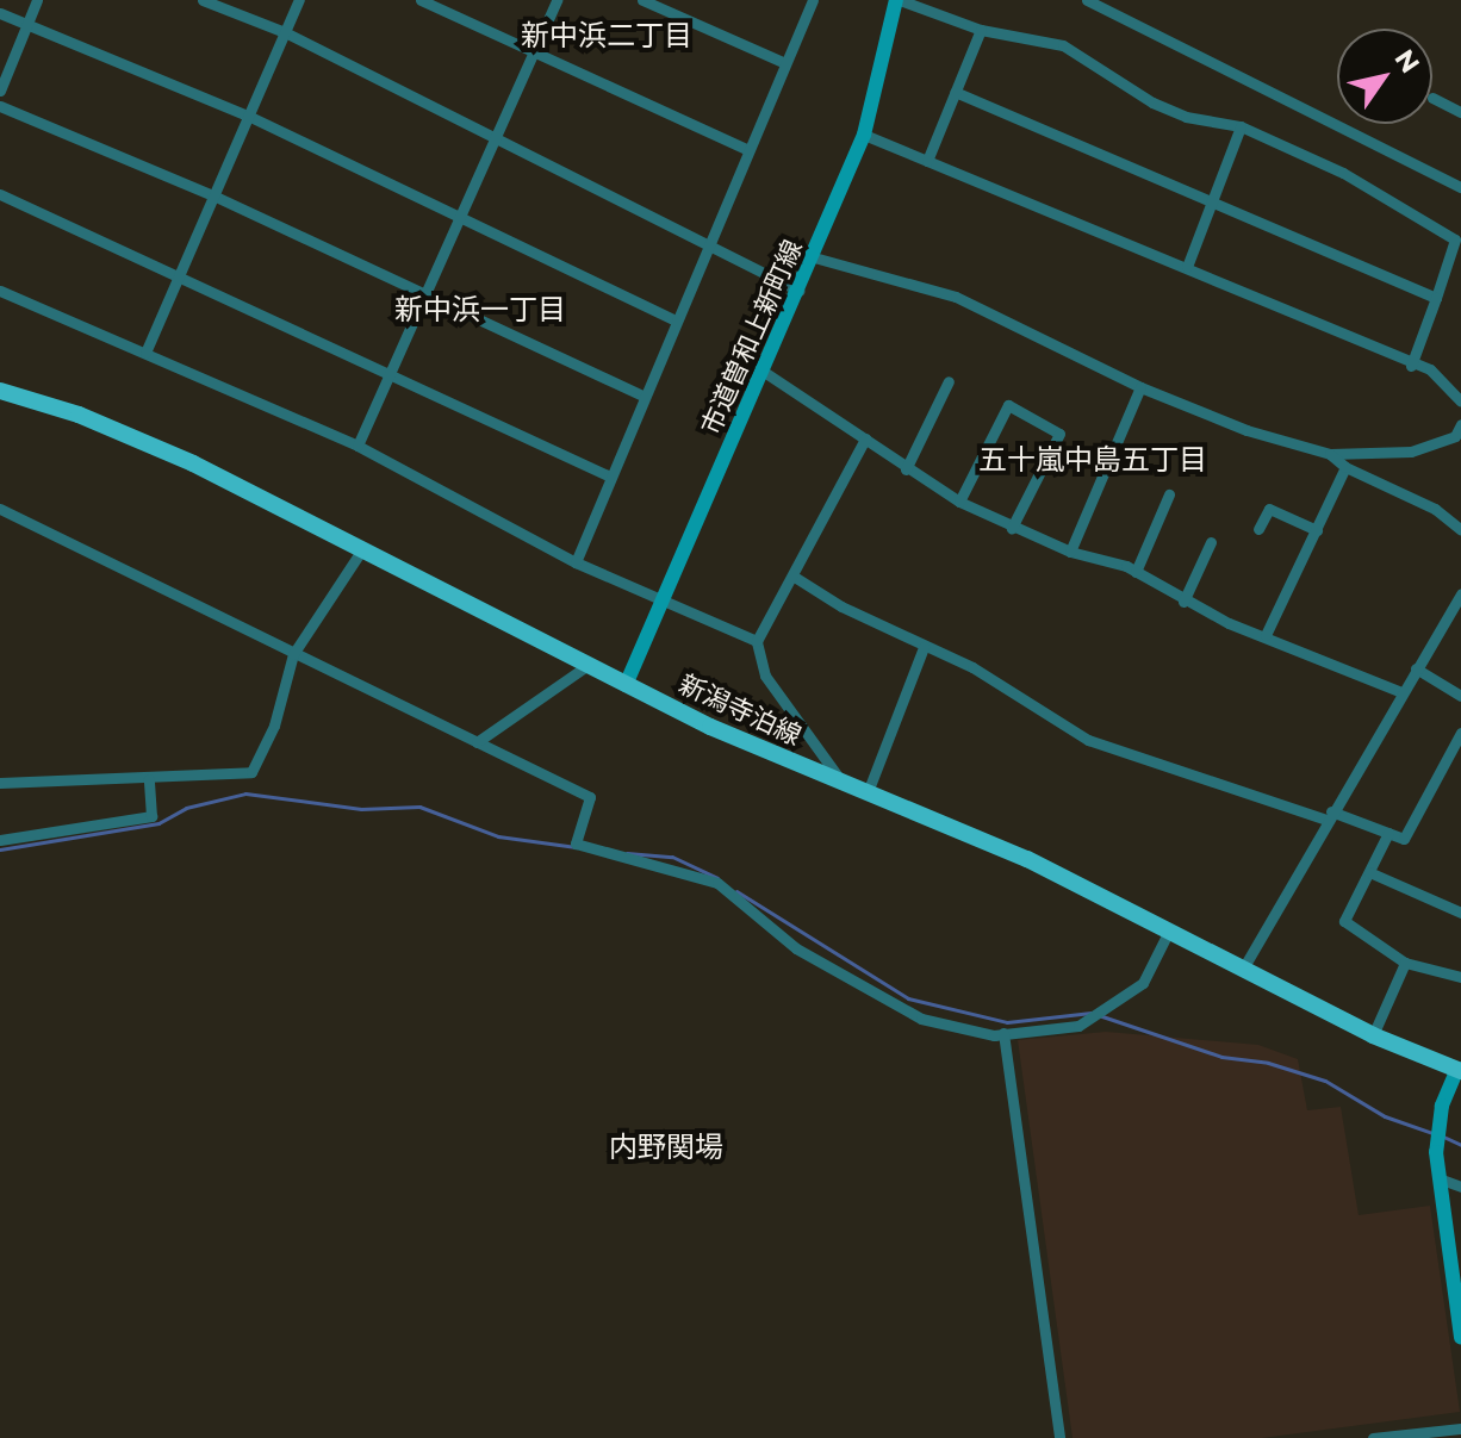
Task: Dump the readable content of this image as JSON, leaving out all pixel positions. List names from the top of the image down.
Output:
{
  "streets": {
    "main road": ["新潟寺泊線"],
    "street": ["市道曽和上新町線"]
  },
  "crossings": [
    ["市道曽和上新町線", "新潟寺泊線"]
  ],
  "districts": [
    "新中浜二丁目",
    "新中浜一丁目",
    "五十嵐中島五丁目",
    "内野関場"
  ],
  "north": "top right"
}
